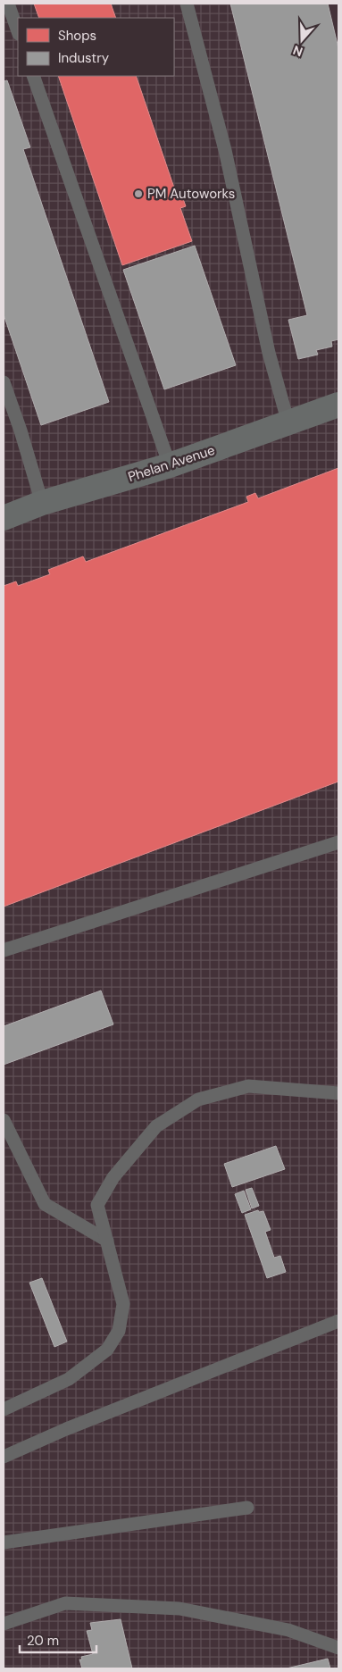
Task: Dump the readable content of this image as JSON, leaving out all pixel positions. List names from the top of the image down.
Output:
{
  "streets": {
    "street": ["Phelan Avenue"]
  },
  "places": ["PM Autoworks"],
  "legend": ["Shops", "Industry"],
  "scale_bar": "20 m",
  "north": "bottom"
}
